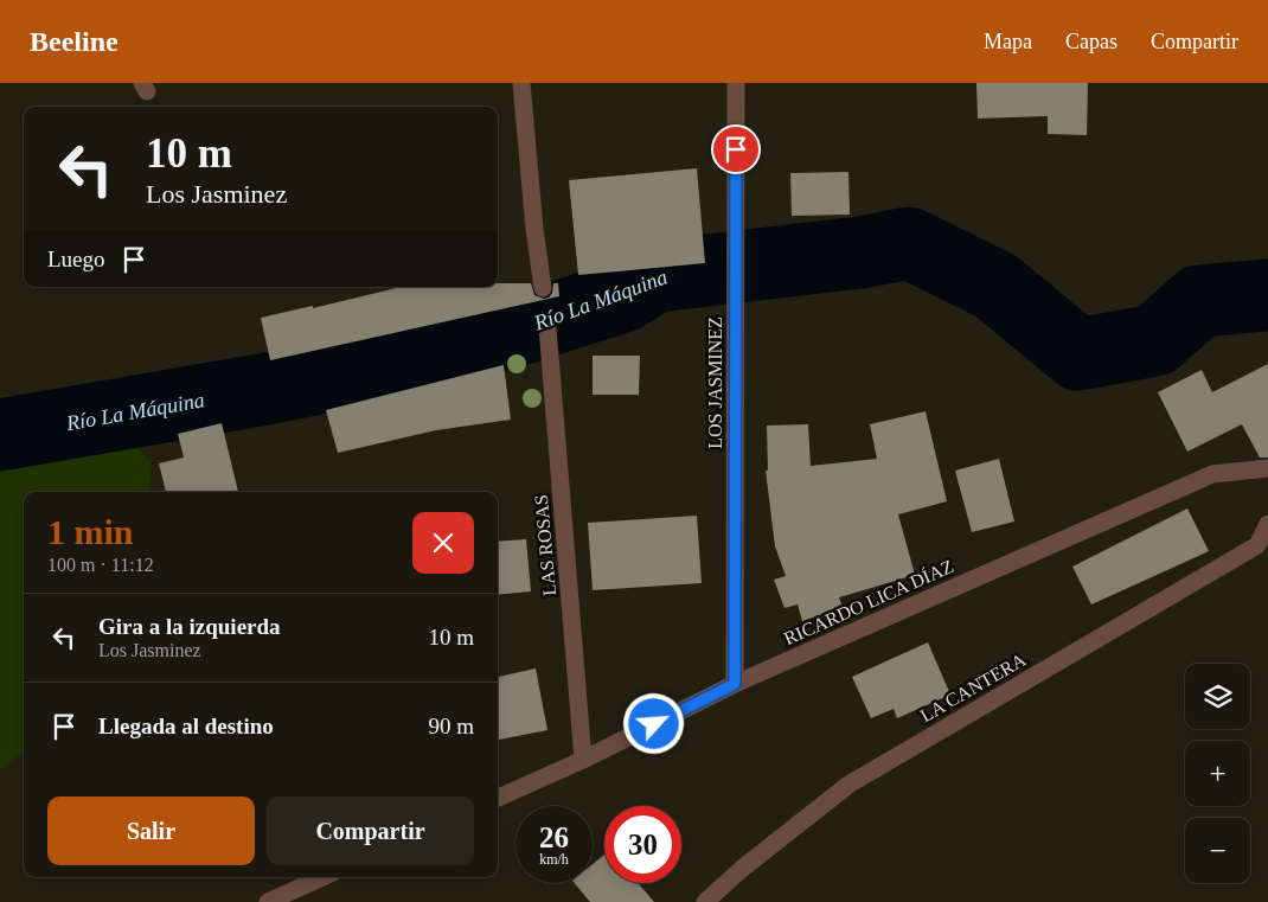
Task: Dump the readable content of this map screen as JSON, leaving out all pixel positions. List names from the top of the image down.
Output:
{
  "streets": {
    "street": [
      "LOS JASMINEZ",
      "LAS ROSAS",
      "RICARDO LICA DÍAZ",
      "LA CANTERA"
    ]
  },
  "crossings": [
    ["LOS JASMINEZ", "RICARDO LICA DÍAZ"],
    ["LAS ROSAS", "RICARDO LICA DÍAZ"]
  ],
  "water": ["Río La Máquina"],
  "page": {
    "header": "Beeline",
    "nav": ["Mapa", "Capas", "Compartir"],
    "turn": ["10 m", "Los Jasminez"],
    "then": "Luego",
    "heading": ["1 min", "100 m · 11:12"],
    "list": [
      {
        "name": "Gira a la izquierda",
        "note": "Los Jasminez",
        "value": "10 m"
      },
      {
        "name": "Llegada al destino",
        "value": "90 m"
      }
    ],
    "map_buttons": ["+", "−"],
    "buttons": ["Salir", "Compartir"],
    "speed": "26 km/h",
    "limit": "30"
  }
}
